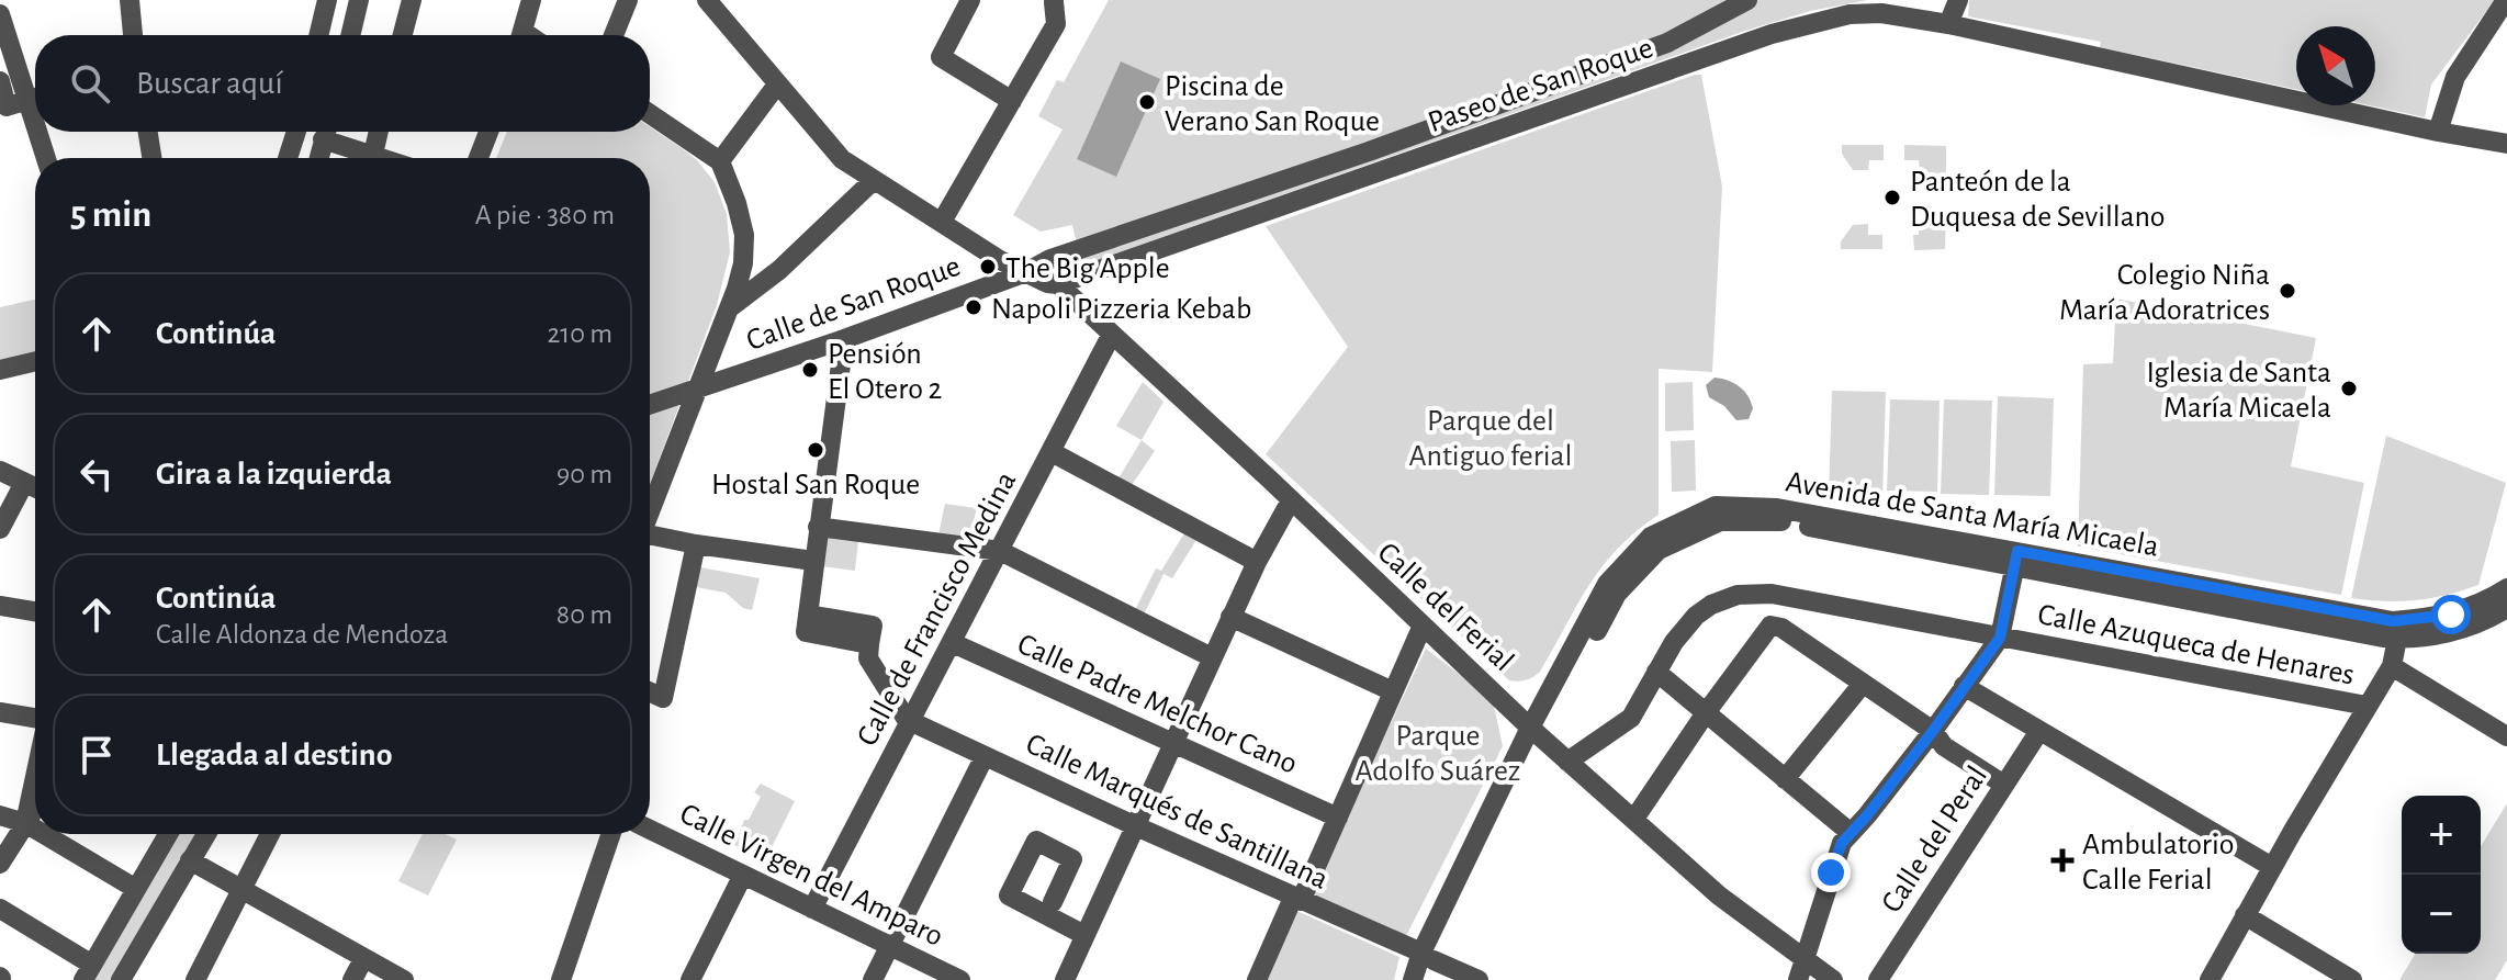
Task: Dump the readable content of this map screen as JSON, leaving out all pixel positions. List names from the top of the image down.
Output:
{
  "streets": {
    "street": [
      "Paseo de San Roque",
      "Calle de San Roque",
      "Avenida de Santa María Micaela",
      "Calle del Ferial",
      "Calle de Francisco Medina",
      "Calle Azuqueca de Henares",
      "Calle Padre Melchor Cano",
      "Calle Marqués de Santillana",
      "Calle del Peral",
      "Calle Virgen del Amparo"
    ]
  },
  "crossings": [
    ["Paseo de San Roque", "Calle del Ferial"],
    ["Calle de San Roque", "Calle del Ferial"],
    ["Avenida de Santa María Micaela", "Calle del Ferial"],
    ["Avenida de Santa María Micaela", "Calle Marqués de Santillana"],
    ["Calle del Ferial", "Calle de Francisco Medina"],
    ["Calle del Ferial", "Calle Azuqueca de Henares"],
    ["Calle de Francisco Medina", "Calle Padre Melchor Cano"],
    ["Calle de Francisco Medina", "Calle Marqués de Santillana"],
    ["Calle de Francisco Medina", "Calle Virgen del Amparo"]
  ],
  "parks": ["Parque del Antiguo ferial", "Parque Adolfo Suárez"],
  "places": {
    "other": [
      "Piscina de Verano San Roque",
      "Panteón de la Duquesa de Sevillano",
      "The Big Apple",
      "Colegio Niña María Adoratrices",
      "Napoli Pizzeria Kebab",
      "Pensión El Otero 2",
      "Iglesia de Santa María Micaela",
      "Hostal San Roque"
    ],
    "health": ["Ambulatorio Calle Ferial"]
  },
  "north": "top left",
  "page": {
    "search": "Buscar aquí",
    "heading": ["5 min", "A pie · 380 m"],
    "list": [
      ["Continúa", "210 m"],
      ["Gira a la izquierda", "90 m"],
      ["Continúa", "Calle Aldonza de Mendoza", "80 m"],
      "Llegada al destino"
    ],
    "map_buttons": ["+", "−"]
  }
}
